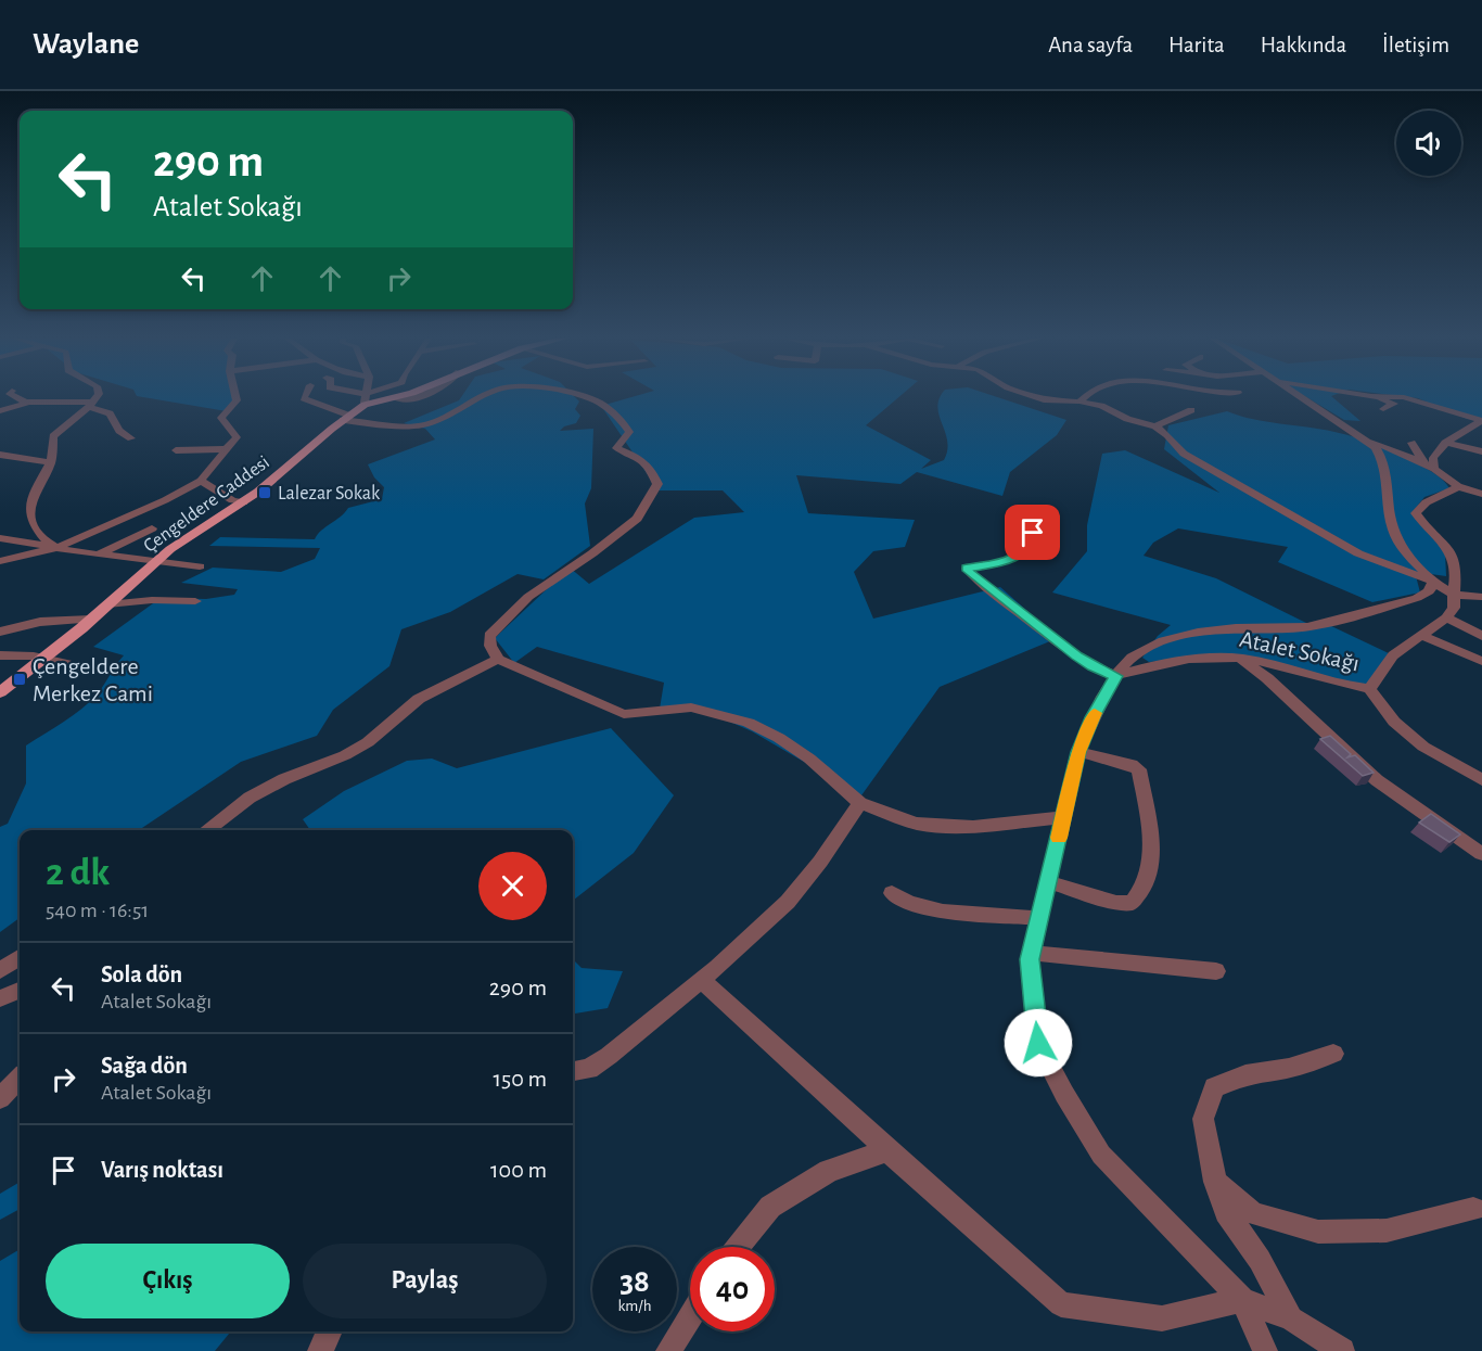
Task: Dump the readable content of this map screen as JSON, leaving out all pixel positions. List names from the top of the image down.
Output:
{
  "streets": {
    "main road": ["Çengeldere Caddesi"],
    "street": ["Atalet Sokağı"]
  },
  "places": {
    "transit": ["Lalezar Sokak", "Çengeldere Merkez Cami"]
  },
  "page": {
    "header": "Waylane",
    "nav": [
      "Ana sayfa",
      "Harita",
      "Hakkında",
      "İletişim"
    ],
    "turn": ["290 m", "Atalet Sokağı"],
    "heading": ["2 dk", "540 m · 16:51"],
    "list": [
      {
        "name": "Sola dön",
        "note": "Atalet Sokağı",
        "value": "290 m"
      },
      {
        "name": "Sağa dön",
        "note": "Atalet Sokağı",
        "value": "150 m"
      },
      {
        "name": "Varış noktası",
        "value": "100 m"
      }
    ],
    "buttons": ["Çıkış", "Paylaş"],
    "speed": "38 km/h",
    "limit": "40"
  }
}
